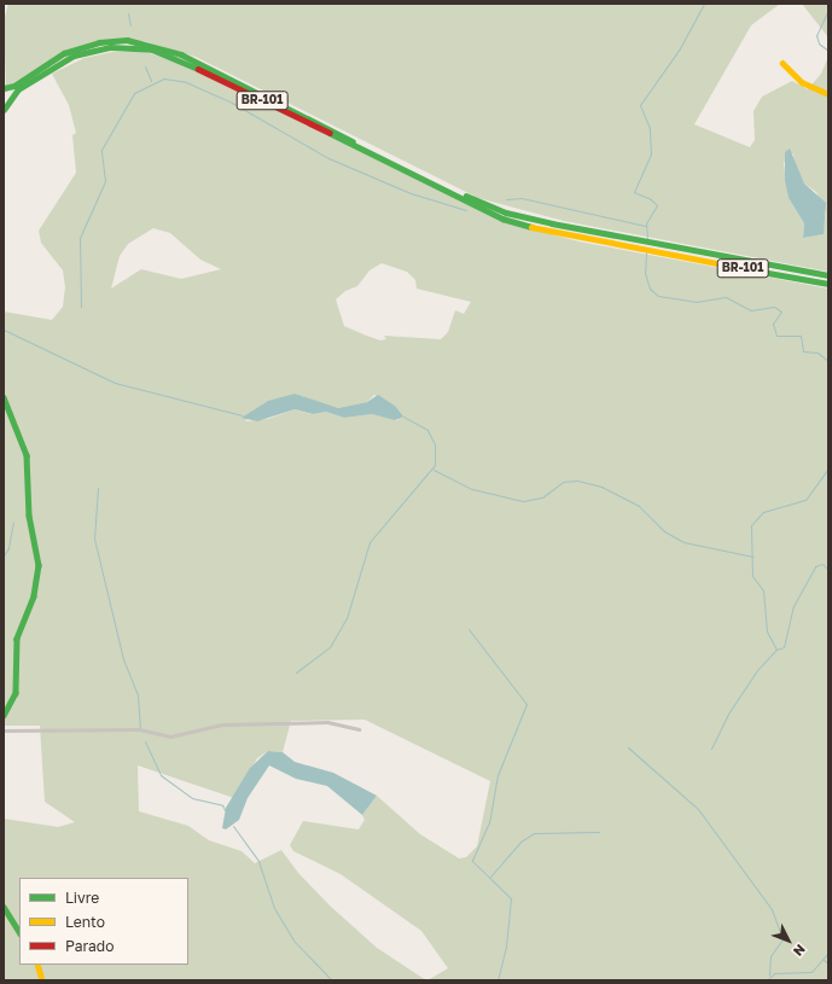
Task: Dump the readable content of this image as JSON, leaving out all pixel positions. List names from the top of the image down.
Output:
{
  "streets": {
    "main road": ["BR-101"]
  },
  "legend": ["Livre", "Lento", "Parado"],
  "north": "bottom right"
}
